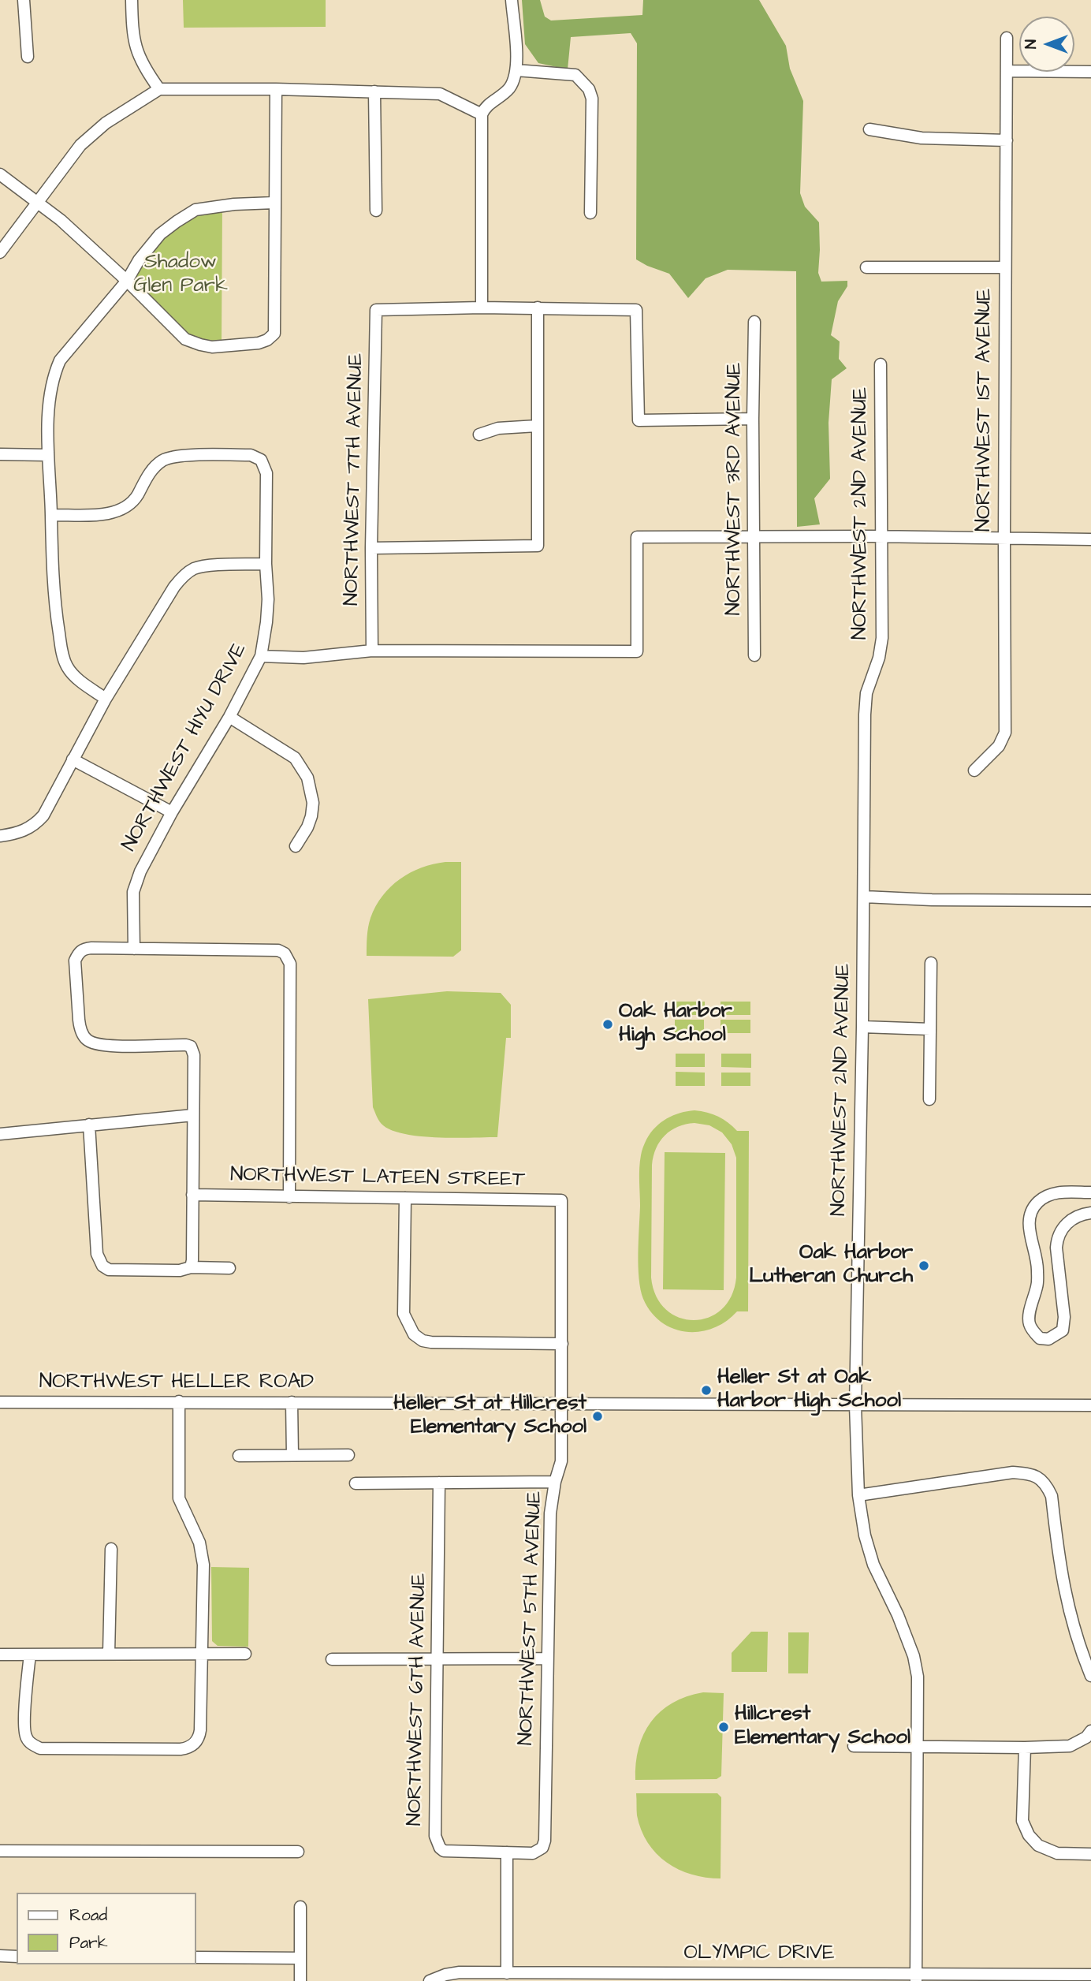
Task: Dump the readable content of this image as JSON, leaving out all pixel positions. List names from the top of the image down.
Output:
{
  "streets": {
    "street": [
      "NORTHWEST 1ST AVENUE",
      "NORTHWEST 7TH AVENUE",
      "NORTHWEST 3RD AVENUE",
      "NORTHWEST 2ND AVENUE",
      "NORTHWEST HIYU DRIVE",
      "NORTHWEST LATEEN STREET",
      "NORTHWEST HELLER ROAD",
      "NORTHWEST 5TH AVENUE",
      "NORTHWEST 6TH AVENUE",
      "OLYMPIC DRIVE"
    ]
  },
  "crossings": [
    ["NORTHWEST 2ND AVENUE", "NORTHWEST HELLER ROAD"],
    ["NORTHWEST 2ND AVENUE", "OLYMPIC DRIVE"],
    ["NORTHWEST LATEEN STREET", "NORTHWEST 5TH AVENUE"],
    ["NORTHWEST HELLER ROAD", "NORTHWEST 5TH AVENUE"],
    ["NORTHWEST 5TH AVENUE", "NORTHWEST 6TH AVENUE"]
  ],
  "parks": ["Shadow Glen Park"],
  "places": [
    "Oak Harbor High School",
    "Oak Harbor Lutheran Church",
    "Heller St at Oak Harbor High School",
    "Heller St at Hillcrest Elementary School",
    "Hillcrest Elementary School"
  ],
  "legend": ["Road", "Park"],
  "north": "left"
}
